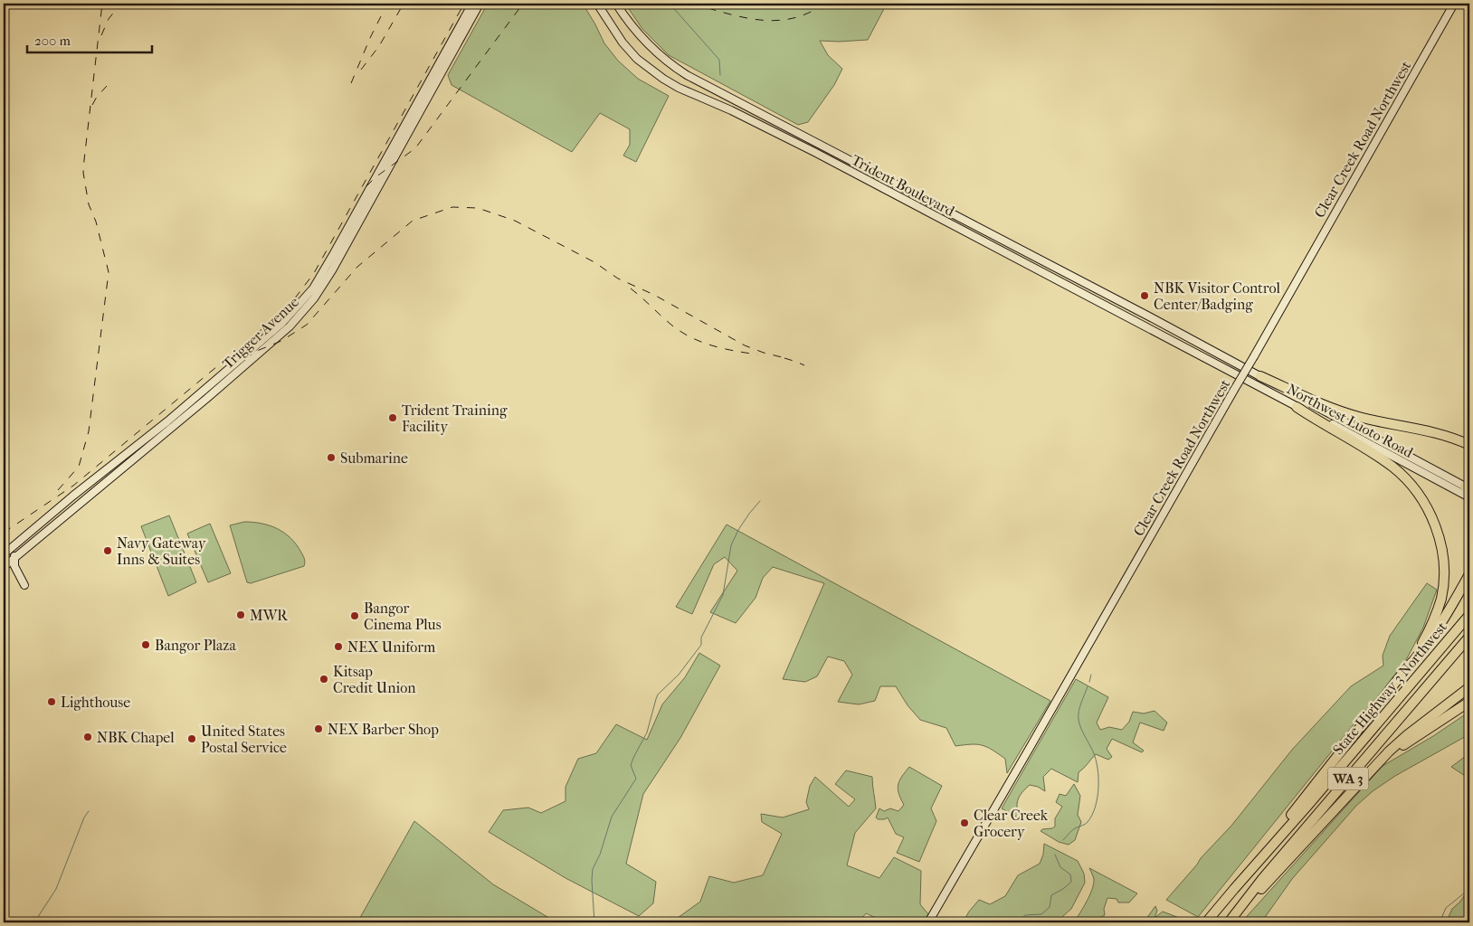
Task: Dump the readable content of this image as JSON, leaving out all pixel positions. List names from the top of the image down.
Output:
{
  "streets": {
    "highway": ["State Highway 3 Northwest", "WA 3"],
    "main road": [
      "Clear Creek Road Northwest",
      "Trident Boulevard",
      "Trigger Avenue",
      "Northwest Luoto Road"
    ]
  },
  "crossings": [
    ["Trident Boulevard", "Northwest Luoto Road"]
  ],
  "places": [
    "NBK Visitor Control Center/Badging",
    "Trident Training Facility",
    "Submarine",
    "Navy Gateway Inns & Suites",
    "MWR",
    "Bangor Cinema Plus",
    "Bangor Plaza",
    "NEX Uniform",
    "Kitsap Credit Union",
    "Lighthouse",
    "NEX Barber Shop",
    "NBK Chapel",
    "United States Postal Service",
    "Clear Creek Grocery"
  ],
  "scale_bar": "200 m"
}
